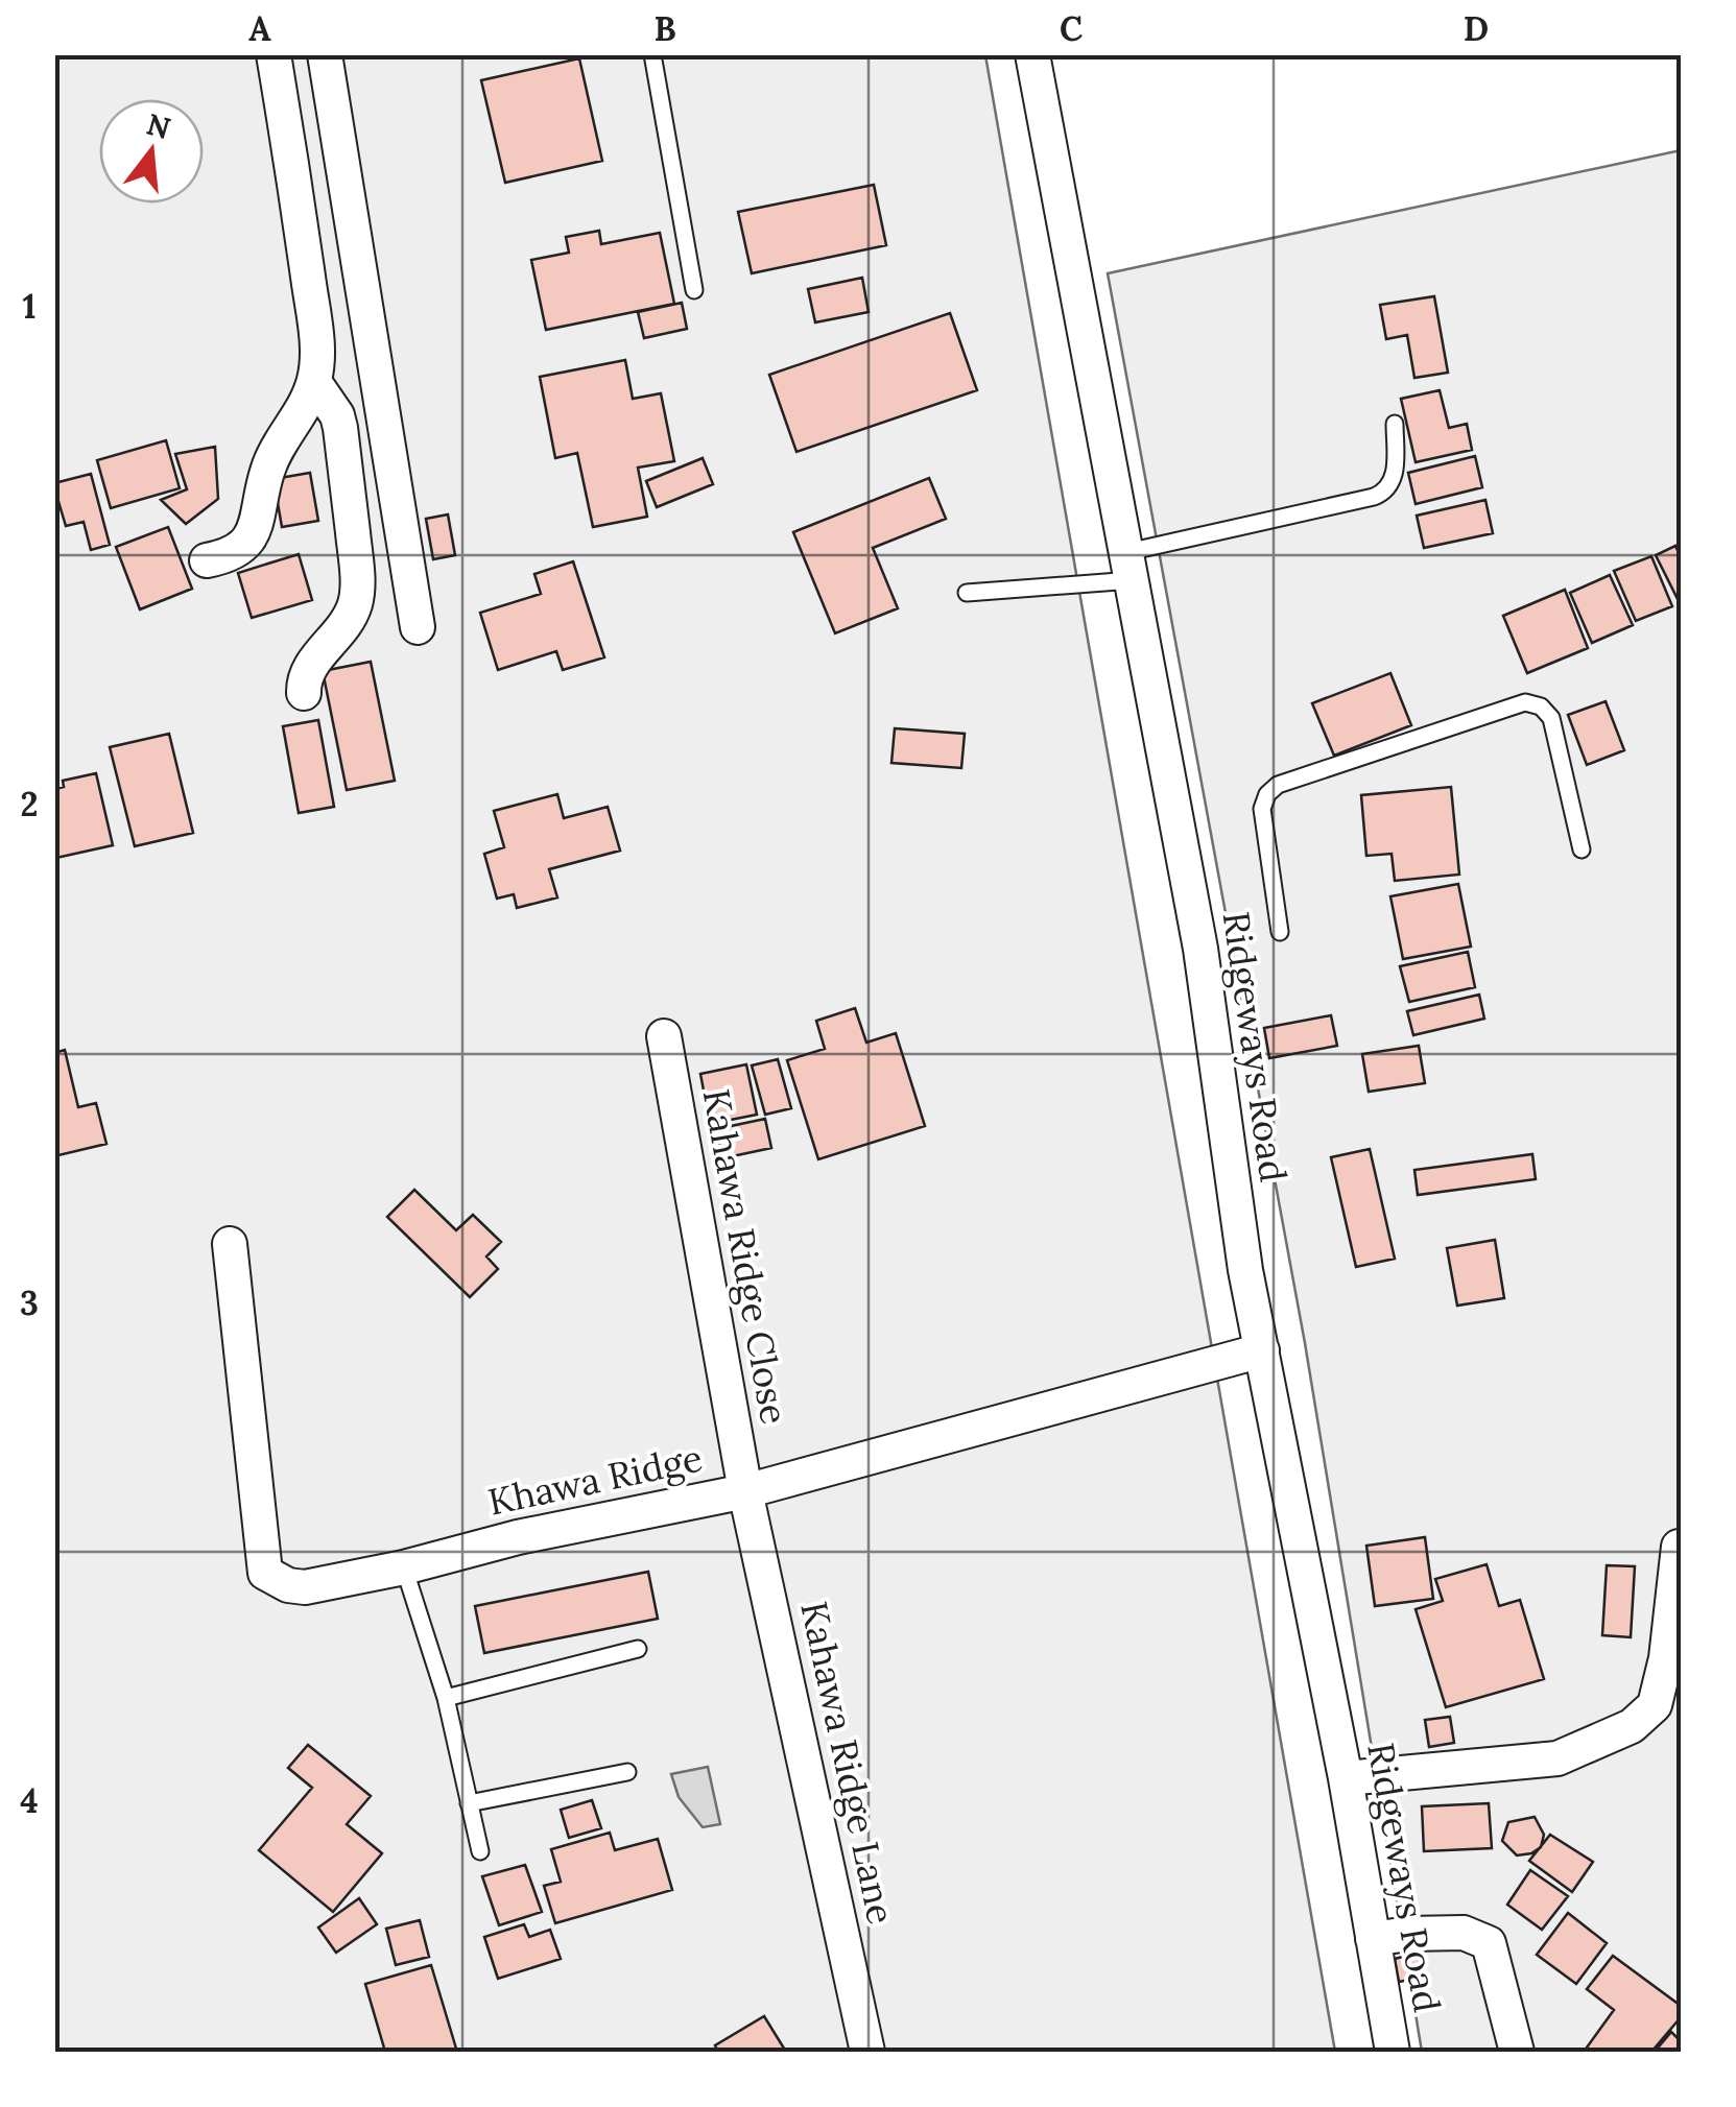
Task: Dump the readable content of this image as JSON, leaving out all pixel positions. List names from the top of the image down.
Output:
{
  "streets": {
    "street": [
      "Ridgeways Road",
      "Kahawa Ridge Close",
      "Khawa Ridge",
      "Kahawa Ridge Lane"
    ]
  },
  "crossings": [
    ["Ridgeways Road", "Khawa Ridge"],
    ["Kahawa Ridge Close", "Khawa Ridge"],
    ["Kahawa Ridge Close", "Kahawa Ridge Lane"],
    ["Khawa Ridge", "Kahawa Ridge Lane"]
  ],
  "north": "top",
  "grid": {
    "columns": [
      "A",
      "B",
      "C",
      "D"
    ],
    "rows": [
      "1",
      "2",
      "3",
      "4"
    ]
  }
}
